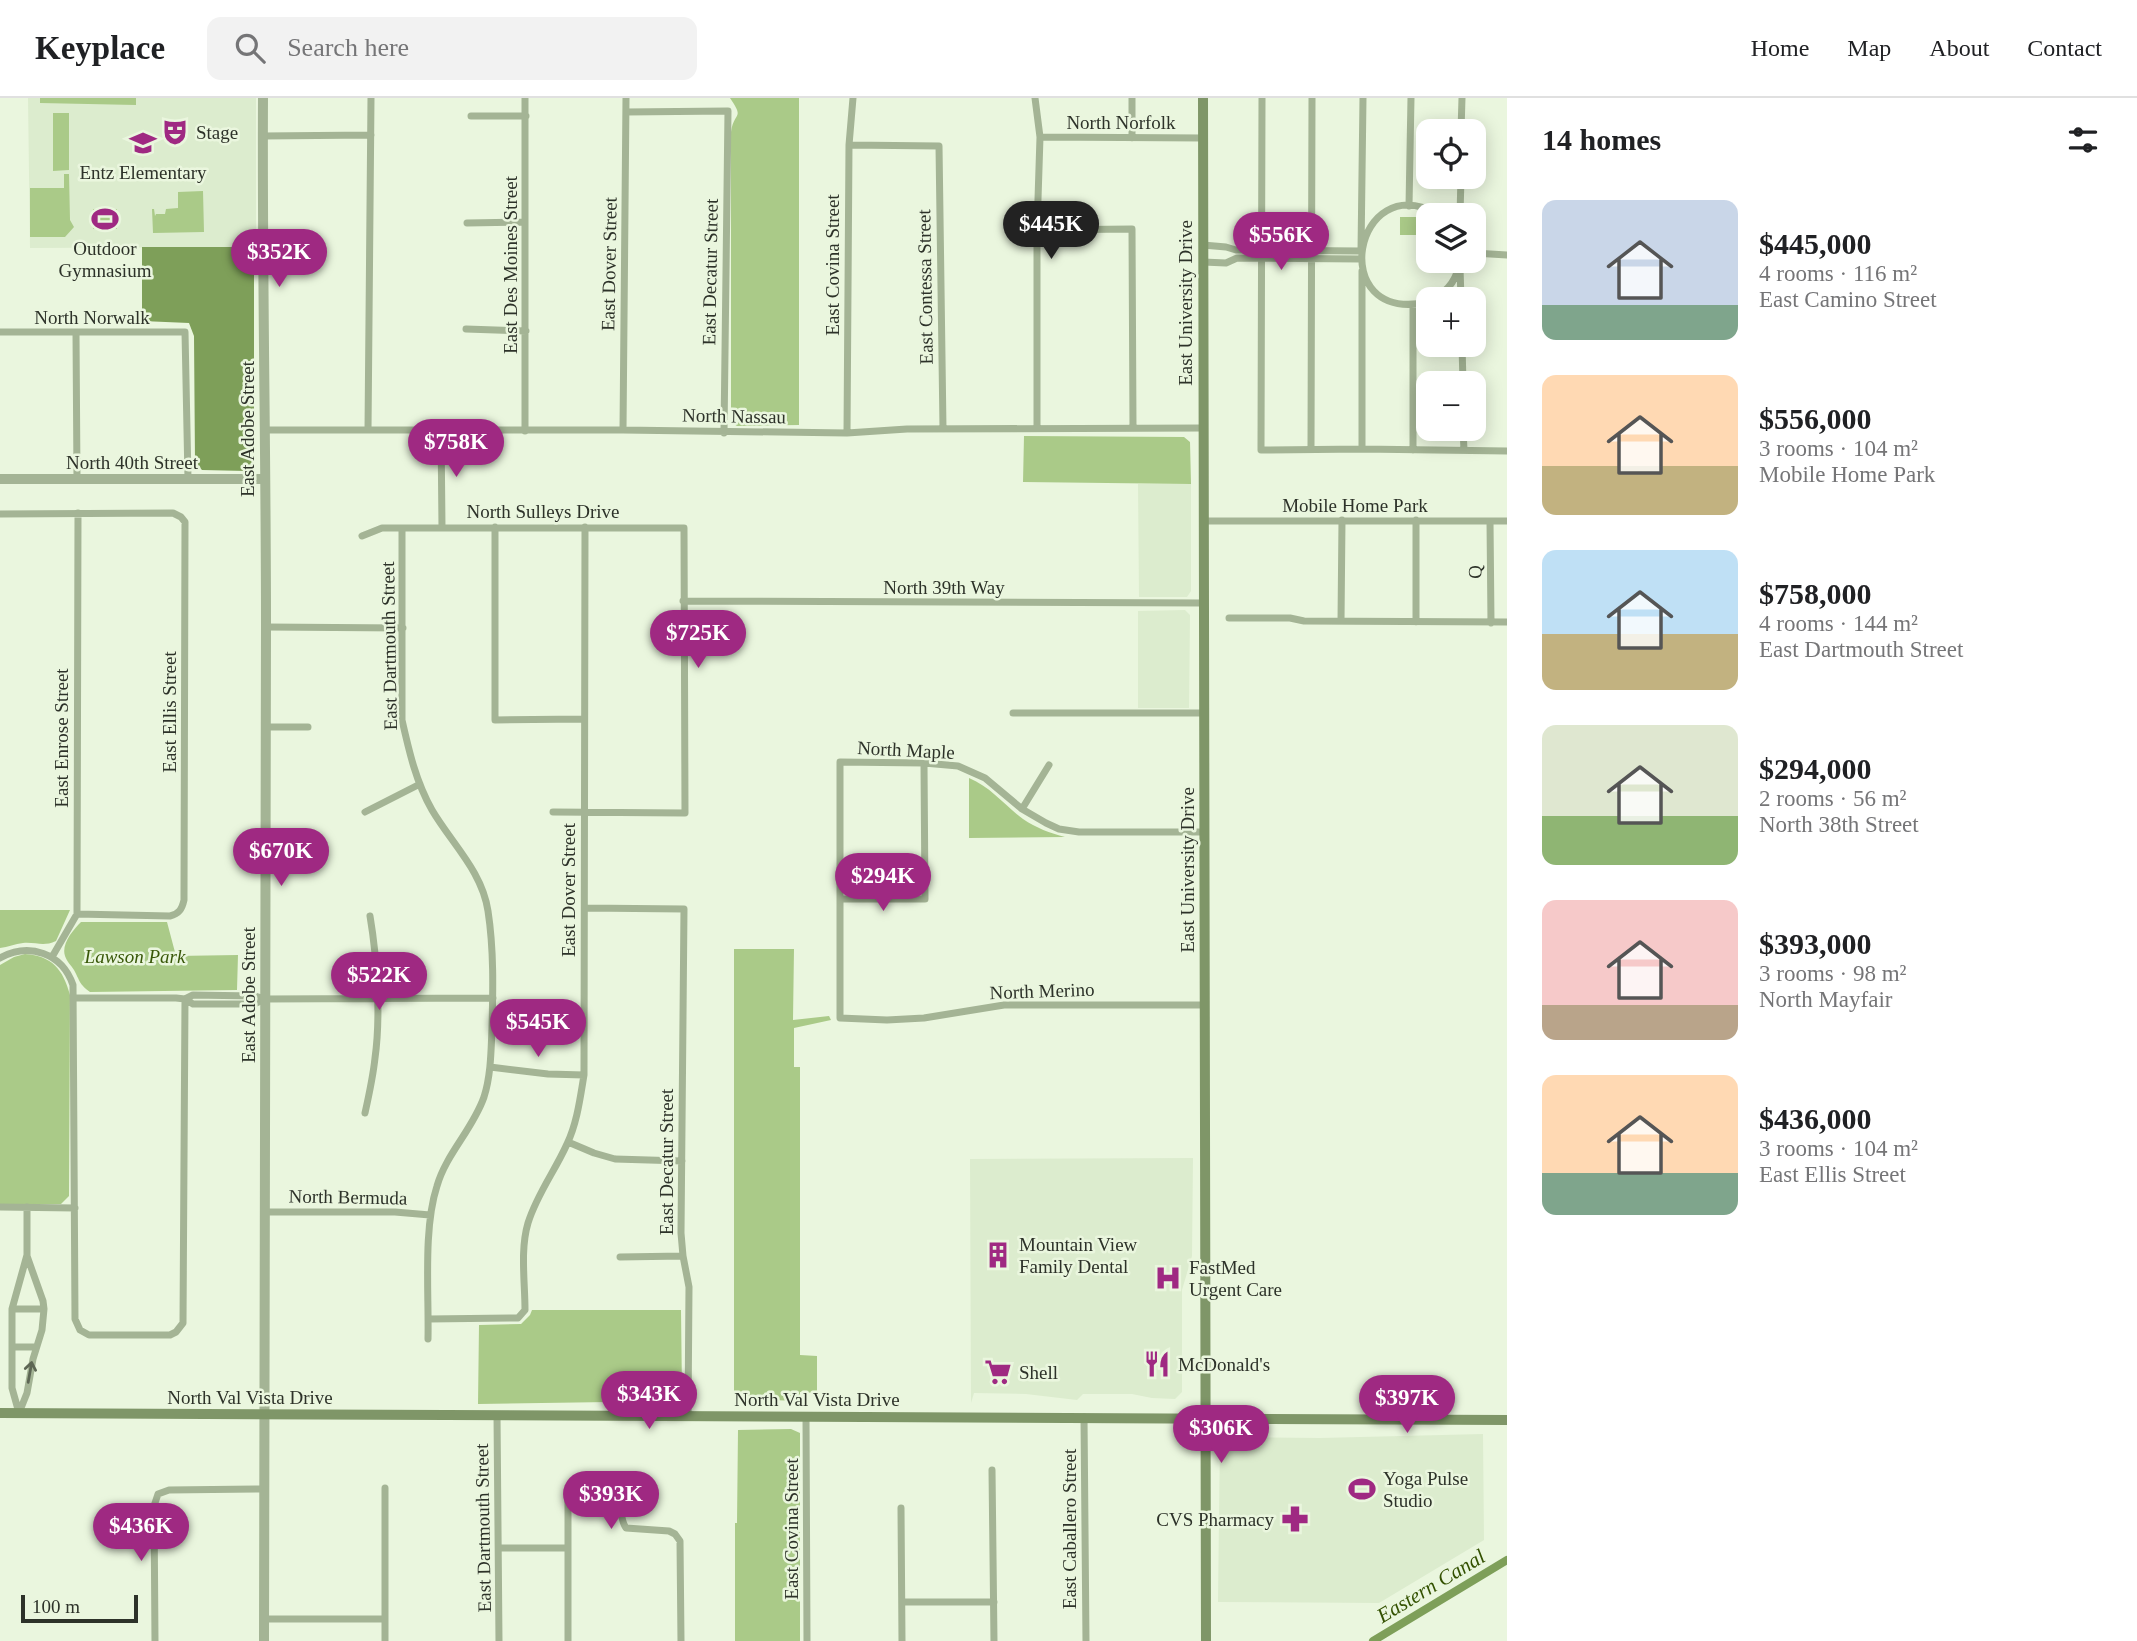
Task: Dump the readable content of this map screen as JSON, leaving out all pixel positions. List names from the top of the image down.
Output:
{
  "streets": {
    "main road": ["East University Drive", "North Val Vista Drive"],
    "street": [
      "North Norfolk",
      "East Dover Street",
      "East Des Moines Street",
      "East Covina Street",
      "East Decatur Street",
      "East Contessa Street",
      "North Norwalk",
      "North Nassau",
      "East Adobe Street",
      "North 40th Street",
      "Mobile Home Park",
      "North Sulleys Drive",
      "Q",
      "North 39th Way",
      "East Dartmouth Street",
      "East Ellis Street",
      "East Enrose Street",
      "North Maple",
      "North Merino",
      "North Bermuda",
      "East Caballero Street"
    ]
  },
  "crossings": [
    ["North Norfolk", "East University Drive"],
    ["East Dover Street", "East Decatur Street"],
    ["East Dover Street", "North Nassau"],
    ["East Dover Street", "North Sulleys Drive"],
    ["East Dover Street", "East Dartmouth Street"],
    ["East Des Moines Street", "North Nassau"],
    ["East Covina Street", "East Contessa Street"],
    ["East Covina Street", "North Nassau"],
    ["East Covina Street", "North Val Vista Drive"],
    ["East Decatur Street", "North Nassau"],
    ["East Decatur Street", "North Val Vista Drive"],
    ["East Contessa Street", "North Nassau"],
    ["East University Drive", "North Nassau"],
    ["East University Drive", "Mobile Home Park"],
    ["East University Drive", "North 39th Way"],
    ["East University Drive", "North Maple"],
    ["East University Drive", "North Merino"],
    ["East University Drive", "North Val Vista Drive"],
    ["North Norwalk", "North 40th Street"],
    ["North Nassau", "East Adobe Street"],
    ["East Adobe Street", "North 40th Street"],
    ["East Adobe Street", "North Bermuda"],
    ["East Adobe Street", "North Val Vista Drive"],
    ["Mobile Home Park", "Q"],
    ["North Sulleys Drive", "North 39th Way"],
    ["North Sulleys Drive", "East Dartmouth Street"],
    ["East Dartmouth Street", "North Bermuda"],
    ["East Dartmouth Street", "North Val Vista Drive"],
    ["East Ellis Street", "East Enrose Street"],
    ["North Maple", "North Merino"],
    ["North Val Vista Drive", "East Caballero Street"]
  ],
  "water": ["Eastern Canal"],
  "parks": ["Lawson Park"],
  "places": {
    "theatre": ["Stage"],
    "school or university": ["Entz Elementary"],
    "sports": ["Outdoor Gymnasium", "Yoga Pulse Studio"],
    "building": ["Mountain View Family Dental"],
    "hospital": ["FastMed Urgent Care"],
    "restaurant": ["McDonald's"],
    "supermarket": ["Shell"],
    "pharmacy": ["CVS Pharmacy"]
  },
  "scale_bar": "100 m",
  "page": {
    "header": "Keyplace",
    "search": "Search here",
    "nav": [
      "Home",
      "Map",
      "About",
      "Contact"
    ],
    "heading": "14 homes",
    "map_buttons": ["+", "−"],
    "list": [
      {
        "name": "$445,000",
        "note": "4 rooms · 116 m² · East Camino Street"
      },
      {
        "name": "$556,000",
        "note": "3 rooms · 104 m² · Mobile Home Park"
      },
      {
        "name": "$758,000",
        "note": "4 rooms · 144 m² · East Dartmouth Street"
      },
      {
        "name": "$294,000",
        "note": "2 rooms · 56 m² · North 38th Street"
      },
      {
        "name": "$393,000",
        "note": "3 rooms · 98 m² · North Mayfair"
      },
      {
        "name": "$436,000",
        "note": "3 rooms · 104 m² · East Ellis Street"
      }
    ],
    "price": [
      "$445K",
      "$556K",
      "$352K",
      "$758K",
      "$725K",
      "$670K",
      "$294K",
      "$522K",
      "$545K",
      "$343K",
      "$397K",
      "$306K",
      "$393K",
      "$436K"
    ],
    "scale": "100 m"
  }
}
